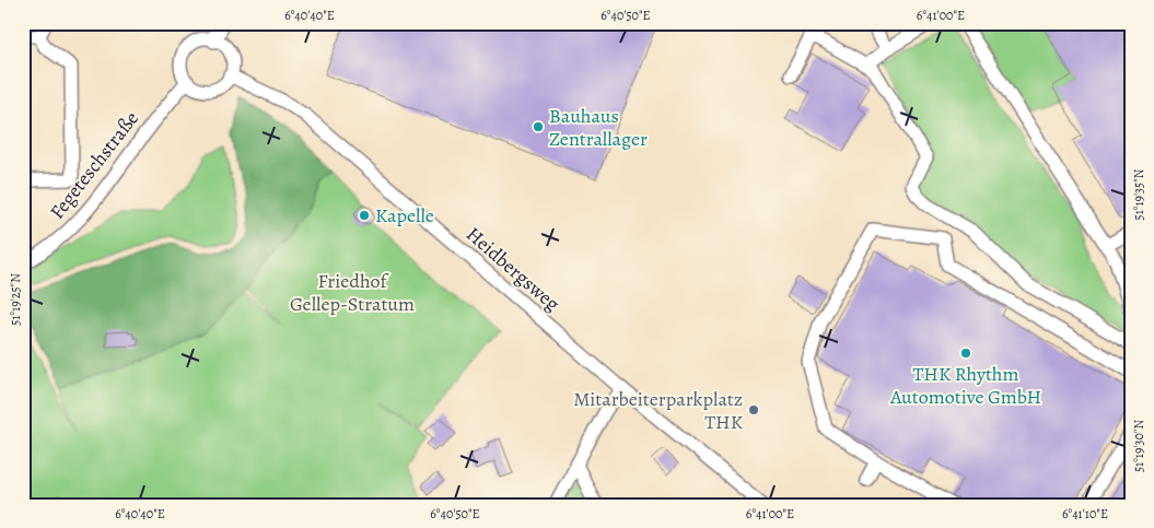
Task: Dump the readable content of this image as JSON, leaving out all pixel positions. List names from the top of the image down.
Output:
{
  "streets": {
    "street": ["Fegeteschstraße", "Heidbergsweg"]
  },
  "crossings": [
    ["Fegeteschstraße", "Heidbergsweg"]
  ],
  "parks": ["Friedhof Gellep-Stratum"],
  "places": [
    "Bauhaus Zentrallager",
    "Kapelle",
    "THK Rhythm Automotive GmbH",
    "Mitarbeiterparkplatz THK"
  ],
  "coordinates": [
    "6°40'40\"E",
    "6°40'50\"E",
    "6°41'00\"E",
    "51°19'35\"N",
    "51°19'25\"N",
    "51°19'30\"N",
    "6°41'10\"E"
  ]
}
